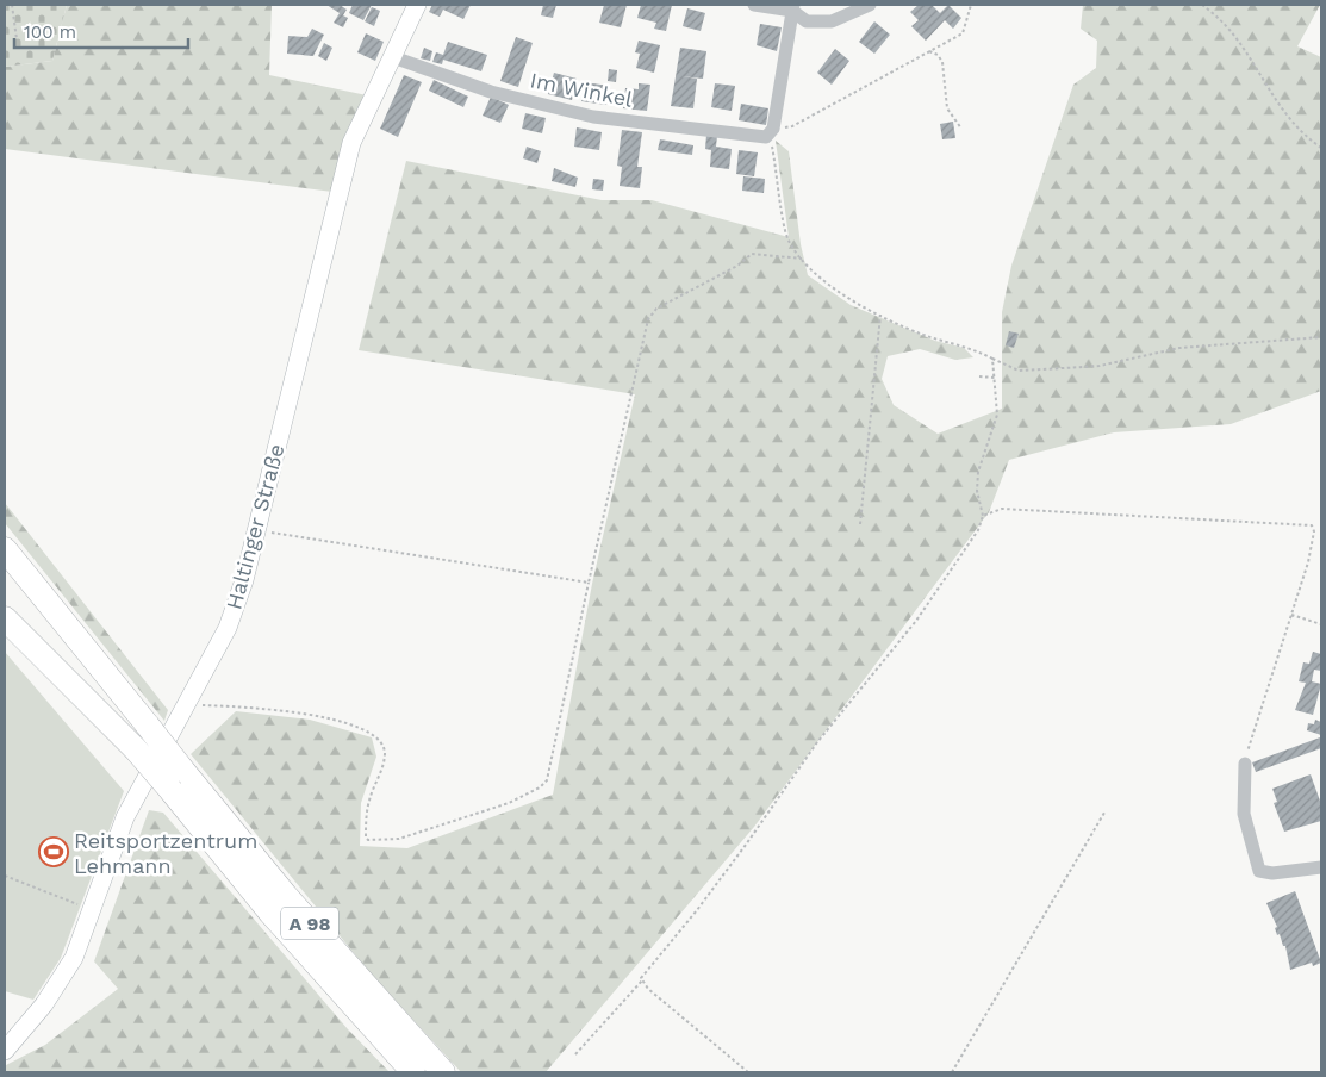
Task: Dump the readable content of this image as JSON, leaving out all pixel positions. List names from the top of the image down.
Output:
{
  "streets": {
    "highway": ["A 98"],
    "street": ["Im Winkel", "Haltinger Straße"]
  },
  "crossings": [
    ["Im Winkel", "Haltinger Straße"]
  ],
  "places": {
    "sports": ["Reitsportzentrum Lehmann"]
  },
  "scale_bar": "100 m"
}
